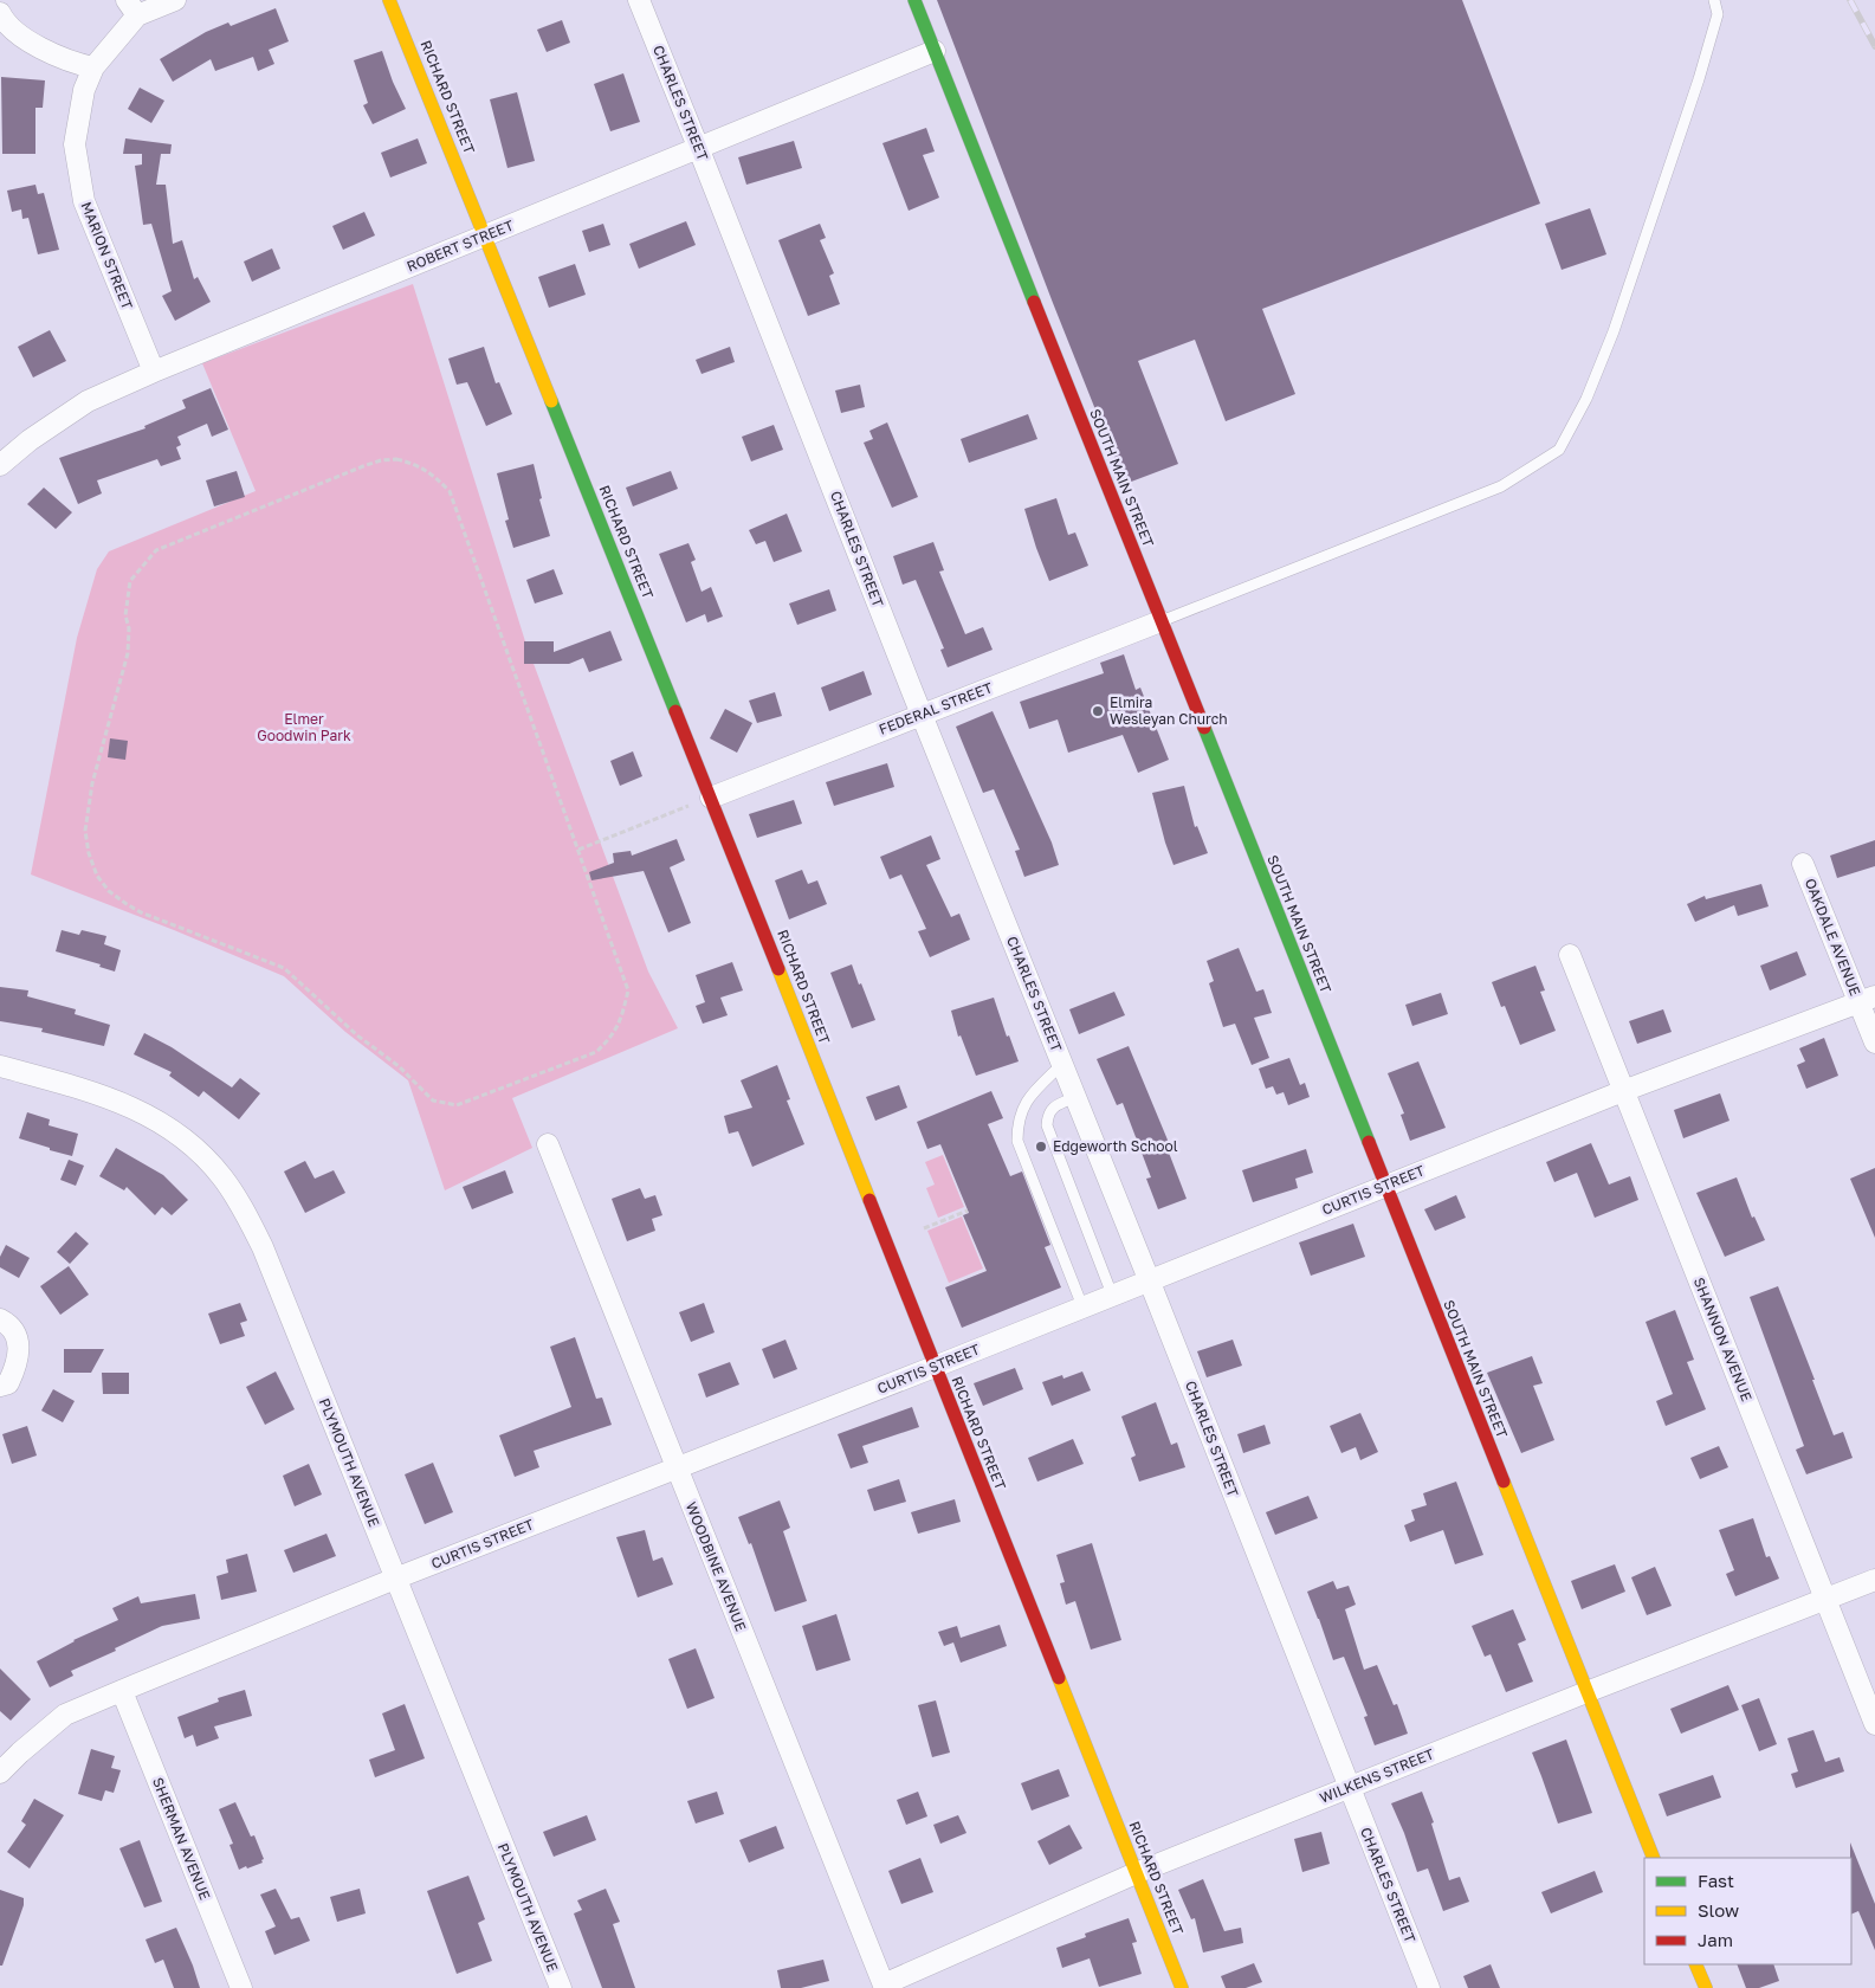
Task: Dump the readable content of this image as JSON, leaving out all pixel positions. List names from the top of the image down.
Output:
{
  "streets": {
    "street": [
      "RICHARD STREET",
      "CHARLES STREET",
      "ROBERT STREET",
      "MARION STREET",
      "SOUTH MAIN STREET",
      "FEDERAL STREET",
      "OAKDALE AVENUE",
      "CURTIS STREET",
      "SHANNON AVENUE",
      "PLYMOUTH AVENUE",
      "WOODBINE AVENUE",
      "WILKENS STREET",
      "SHERMAN AVENUE"
    ]
  },
  "crossings": [
    ["RICHARD STREET", "ROBERT STREET"],
    ["RICHARD STREET", "FEDERAL STREET"],
    ["RICHARD STREET", "CURTIS STREET"],
    ["RICHARD STREET", "WILKENS STREET"],
    ["CHARLES STREET", "ROBERT STREET"],
    ["CHARLES STREET", "FEDERAL STREET"],
    ["CHARLES STREET", "CURTIS STREET"],
    ["CHARLES STREET", "WILKENS STREET"],
    ["ROBERT STREET", "MARION STREET"],
    ["ROBERT STREET", "SOUTH MAIN STREET"],
    ["SOUTH MAIN STREET", "FEDERAL STREET"],
    ["SOUTH MAIN STREET", "CURTIS STREET"],
    ["SOUTH MAIN STREET", "WILKENS STREET"],
    ["OAKDALE AVENUE", "CURTIS STREET"],
    ["CURTIS STREET", "SHANNON AVENUE"],
    ["CURTIS STREET", "PLYMOUTH AVENUE"],
    ["CURTIS STREET", "WOODBINE AVENUE"],
    ["CURTIS STREET", "SHERMAN AVENUE"],
    ["SHANNON AVENUE", "WILKENS STREET"],
    ["WOODBINE AVENUE", "WILKENS STREET"]
  ],
  "parks": ["Elmer Goodwin Park"],
  "places": ["Elmira Wesleyan Church", "Edgeworth School"],
  "legend": ["Fast", "Slow", "Jam"]
}
